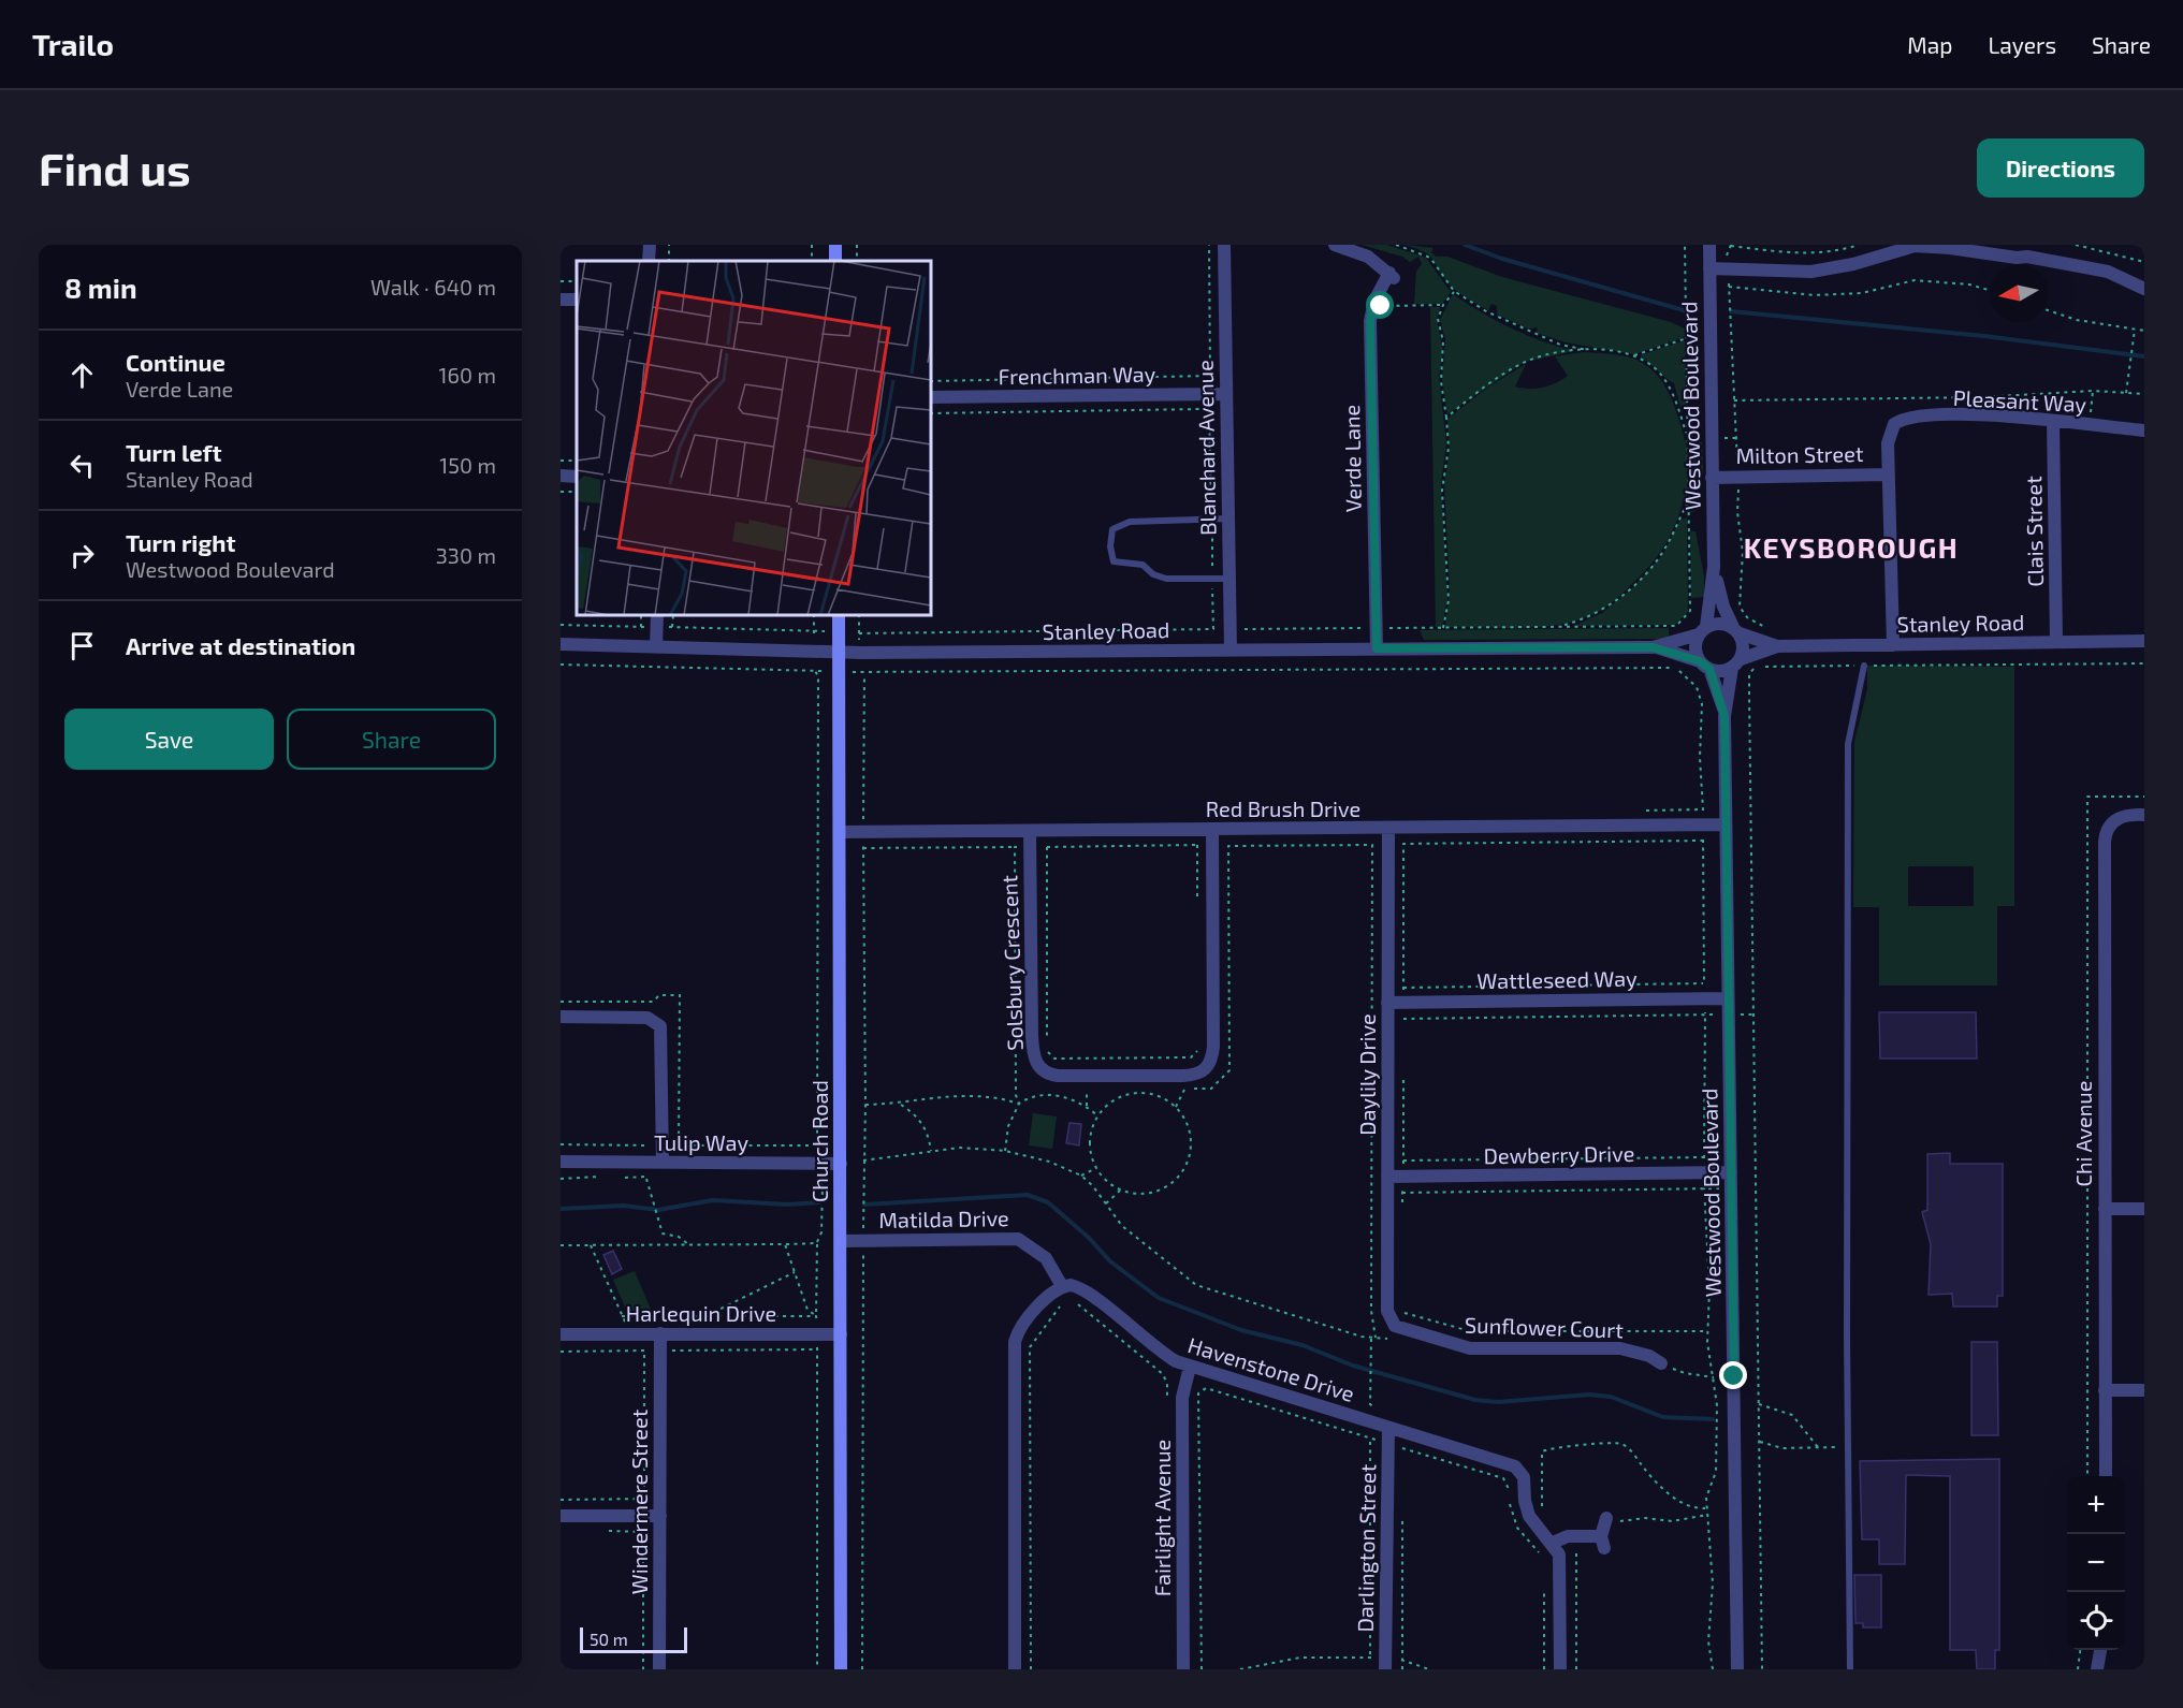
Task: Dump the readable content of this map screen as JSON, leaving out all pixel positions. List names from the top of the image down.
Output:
{
  "streets": {
    "main road": ["Church Road"],
    "street": [
      "Frenchman Way",
      "Pleasant Way",
      "Westwood Boulevard",
      "Blanchard Avenue",
      "Milton Street",
      "Verde Lane",
      "Clais Street",
      "Stanley Road",
      "Red Brush Drive",
      "Solsbury Crescent",
      "Wattleseed Way",
      "Daylily Drive",
      "Chi Avenue",
      "Tulip Way",
      "Dewberry Drive",
      "Matilda Drive",
      "Harlequin Drive",
      "Sunflower Court",
      "Havenstone Drive",
      "Windermere Street",
      "Fairlight Avenue",
      "Darlington Street"
    ]
  },
  "crossings": [
    ["Frenchman Way", "Blanchard Avenue"],
    ["Pleasant Way", "Milton Street"],
    ["Pleasant Way", "Clais Street"],
    ["Westwood Boulevard", "Milton Street"],
    ["Westwood Boulevard", "Stanley Road"],
    ["Westwood Boulevard", "Red Brush Drive"],
    ["Westwood Boulevard", "Wattleseed Way"],
    ["Westwood Boulevard", "Dewberry Drive"],
    ["Blanchard Avenue", "Stanley Road"],
    ["Verde Lane", "Stanley Road"],
    ["Clais Street", "Stanley Road"],
    ["Stanley Road", "Church Road"],
    ["Red Brush Drive", "Solsbury Crescent"],
    ["Red Brush Drive", "Daylily Drive"],
    ["Red Brush Drive", "Church Road"],
    ["Wattleseed Way", "Daylily Drive"],
    ["Daylily Drive", "Dewberry Drive"],
    ["Daylily Drive", "Sunflower Court"],
    ["Church Road", "Tulip Way"],
    ["Church Road", "Matilda Drive"],
    ["Church Road", "Harlequin Drive"],
    ["Matilda Drive", "Havenstone Drive"],
    ["Harlequin Drive", "Windermere Street"],
    ["Havenstone Drive", "Fairlight Avenue"],
    ["Havenstone Drive", "Darlington Street"]
  ],
  "districts": ["KEYSBOROUGH"],
  "scale_bar": "50 m",
  "north": "left",
  "page": {
    "header": "Trailo",
    "nav": ["Map", "Layers", "Share"],
    "buttons": [
      "Directions",
      ["Save", "Share"]
    ],
    "title": "Find us",
    "heading": ["8 min", "Walk · 640 m"],
    "list": [
      ["Continue", "Verde Lane", "160 m"],
      ["Turn left", "Stanley Road", "150 m"],
      ["Turn right", "Westwood Boulevard", "330 m"],
      "Arrive at destination"
    ],
    "map_buttons": ["+", "−"],
    "scale": "50 m"
  }
}
